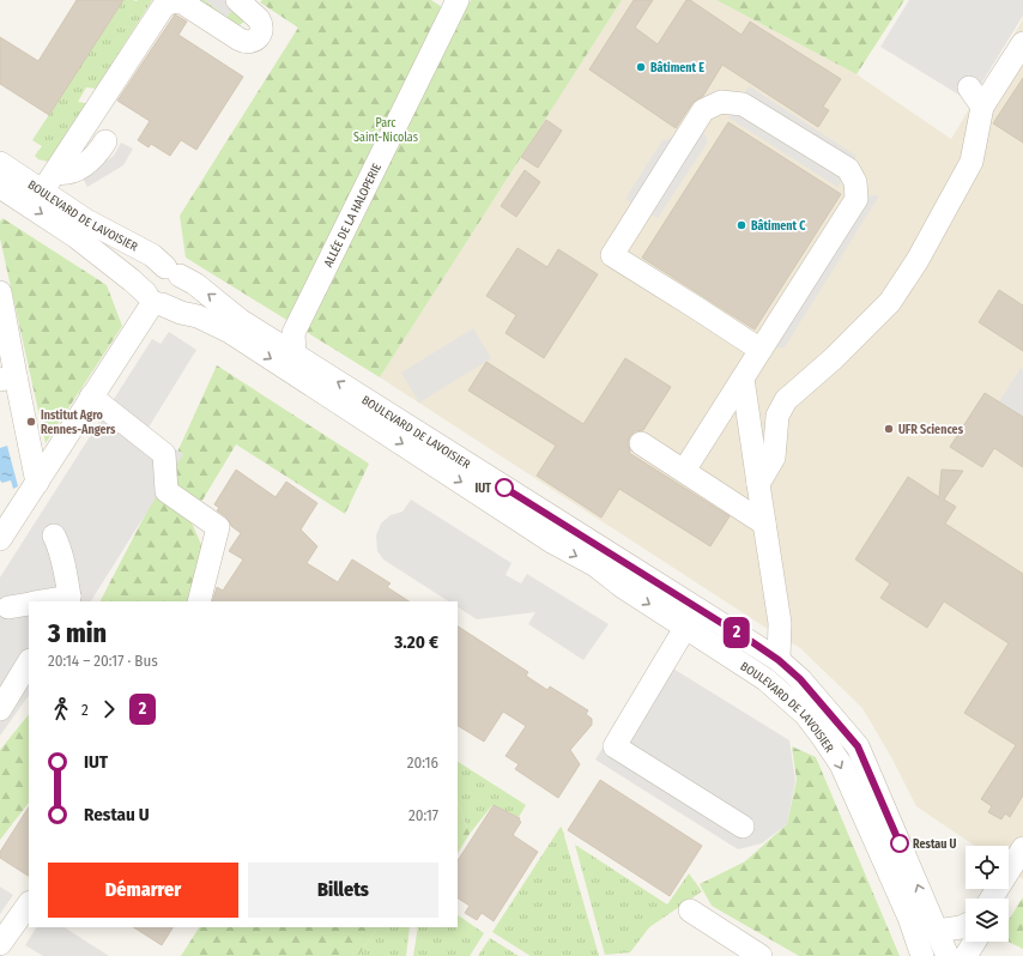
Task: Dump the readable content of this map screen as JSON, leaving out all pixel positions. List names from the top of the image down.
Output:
{
  "streets": {
    "street": ["BOULEVARD DE LAVOISIER", "ALLÉE DE LA HALOPERIE"]
  },
  "crossings": [
    ["BOULEVARD DE LAVOISIER", "ALLÉE DE LA HALOPERIE"]
  ],
  "parks": ["Parc Saint-Nicolas"],
  "places": [
    "Bâtiment E",
    "Bâtiment C",
    "Institut Agro Rennes-Angers",
    "UFR Sciences",
    "IUT",
    "Restau U"
  ],
  "lines": ["bus line 2"],
  "page": {
    "on_map": "2",
    "heading": ["3 min", "20:14 – 20:17 · Bus", "3.20 €"],
    "legs": ["2", "2"],
    "list": [
      {
        "name": "IUT",
        "value": "20:16"
      },
      {
        "name": "Restau U",
        "value": "20:17"
      }
    ],
    "buttons": ["Démarrer", "Billets"]
  }
}
